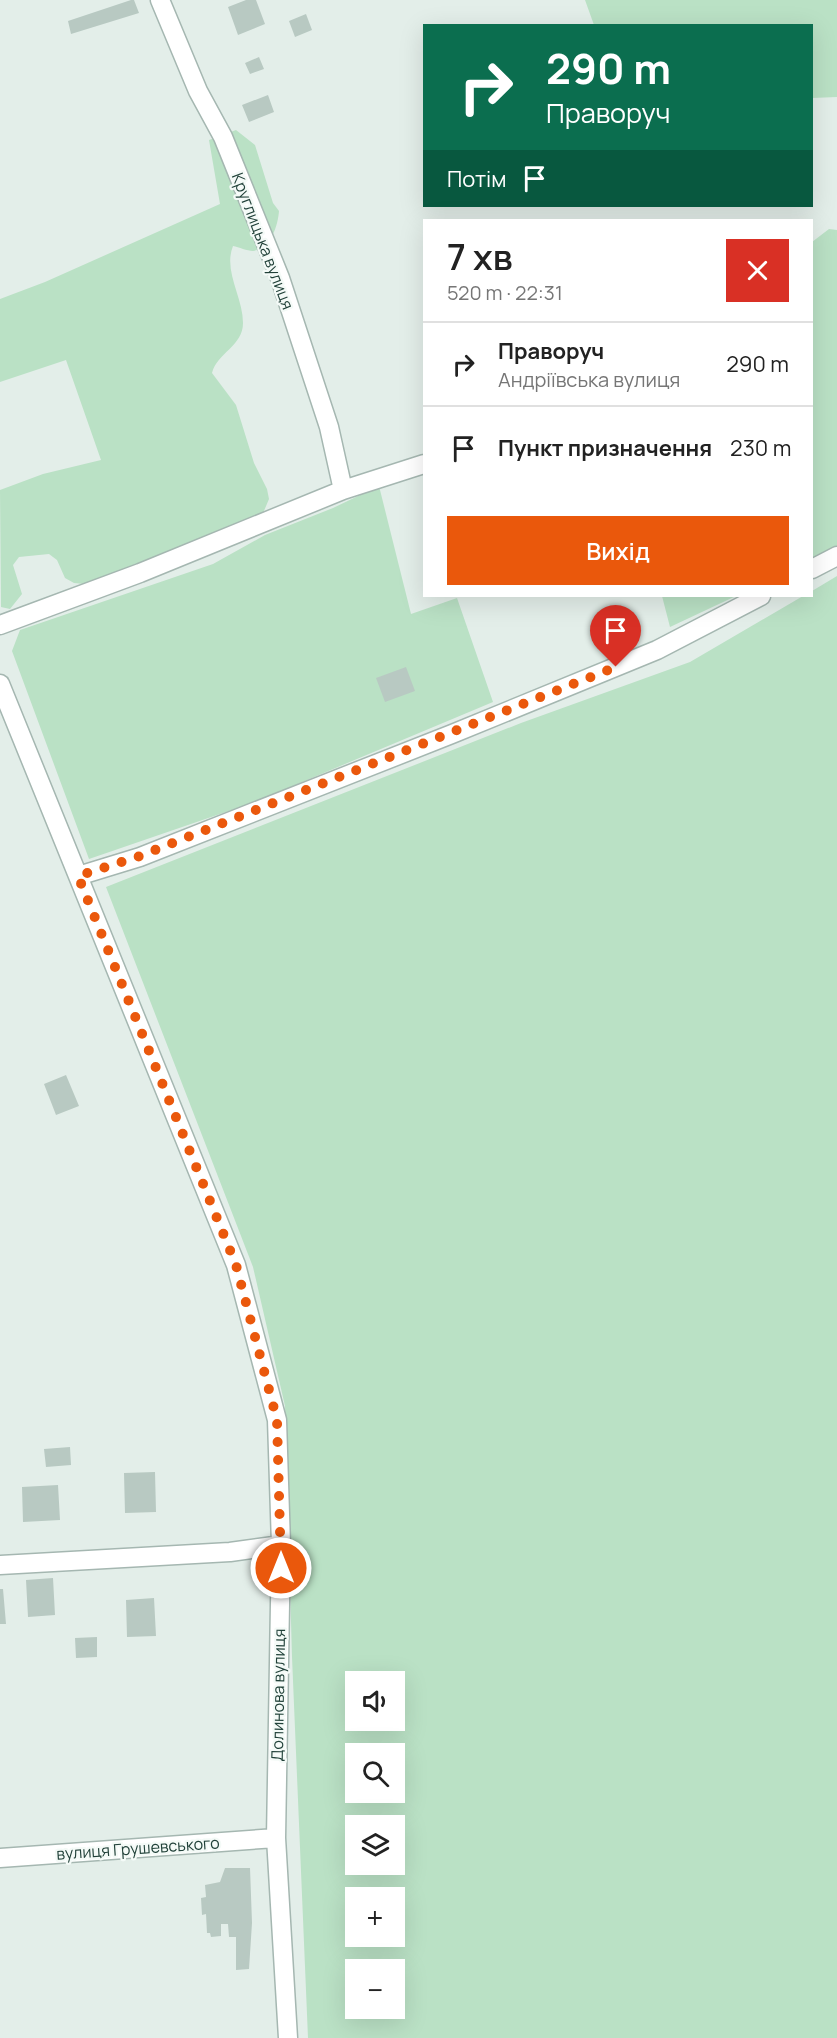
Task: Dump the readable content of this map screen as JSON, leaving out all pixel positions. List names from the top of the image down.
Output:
{
  "streets": {
    "street": ["Круглицька вулиця", "Долинова вулиця", "вулиця Грушевського"]
  },
  "crossings": [
    ["Долинова вулиця", "вулиця Грушевського"]
  ],
  "page": {
    "turn": ["290 m", "Праворуч"],
    "then": "Потім",
    "heading": ["7 хв", "520 m · 22:31"],
    "list": [
      {
        "name": "Праворуч",
        "note": "Андріївська вулиця",
        "value": "290 m"
      },
      {
        "name": "Пункт призначення",
        "value": "230 m"
      }
    ],
    "buttons": "Вихід",
    "map_buttons": ["+", "−"]
  }
}
